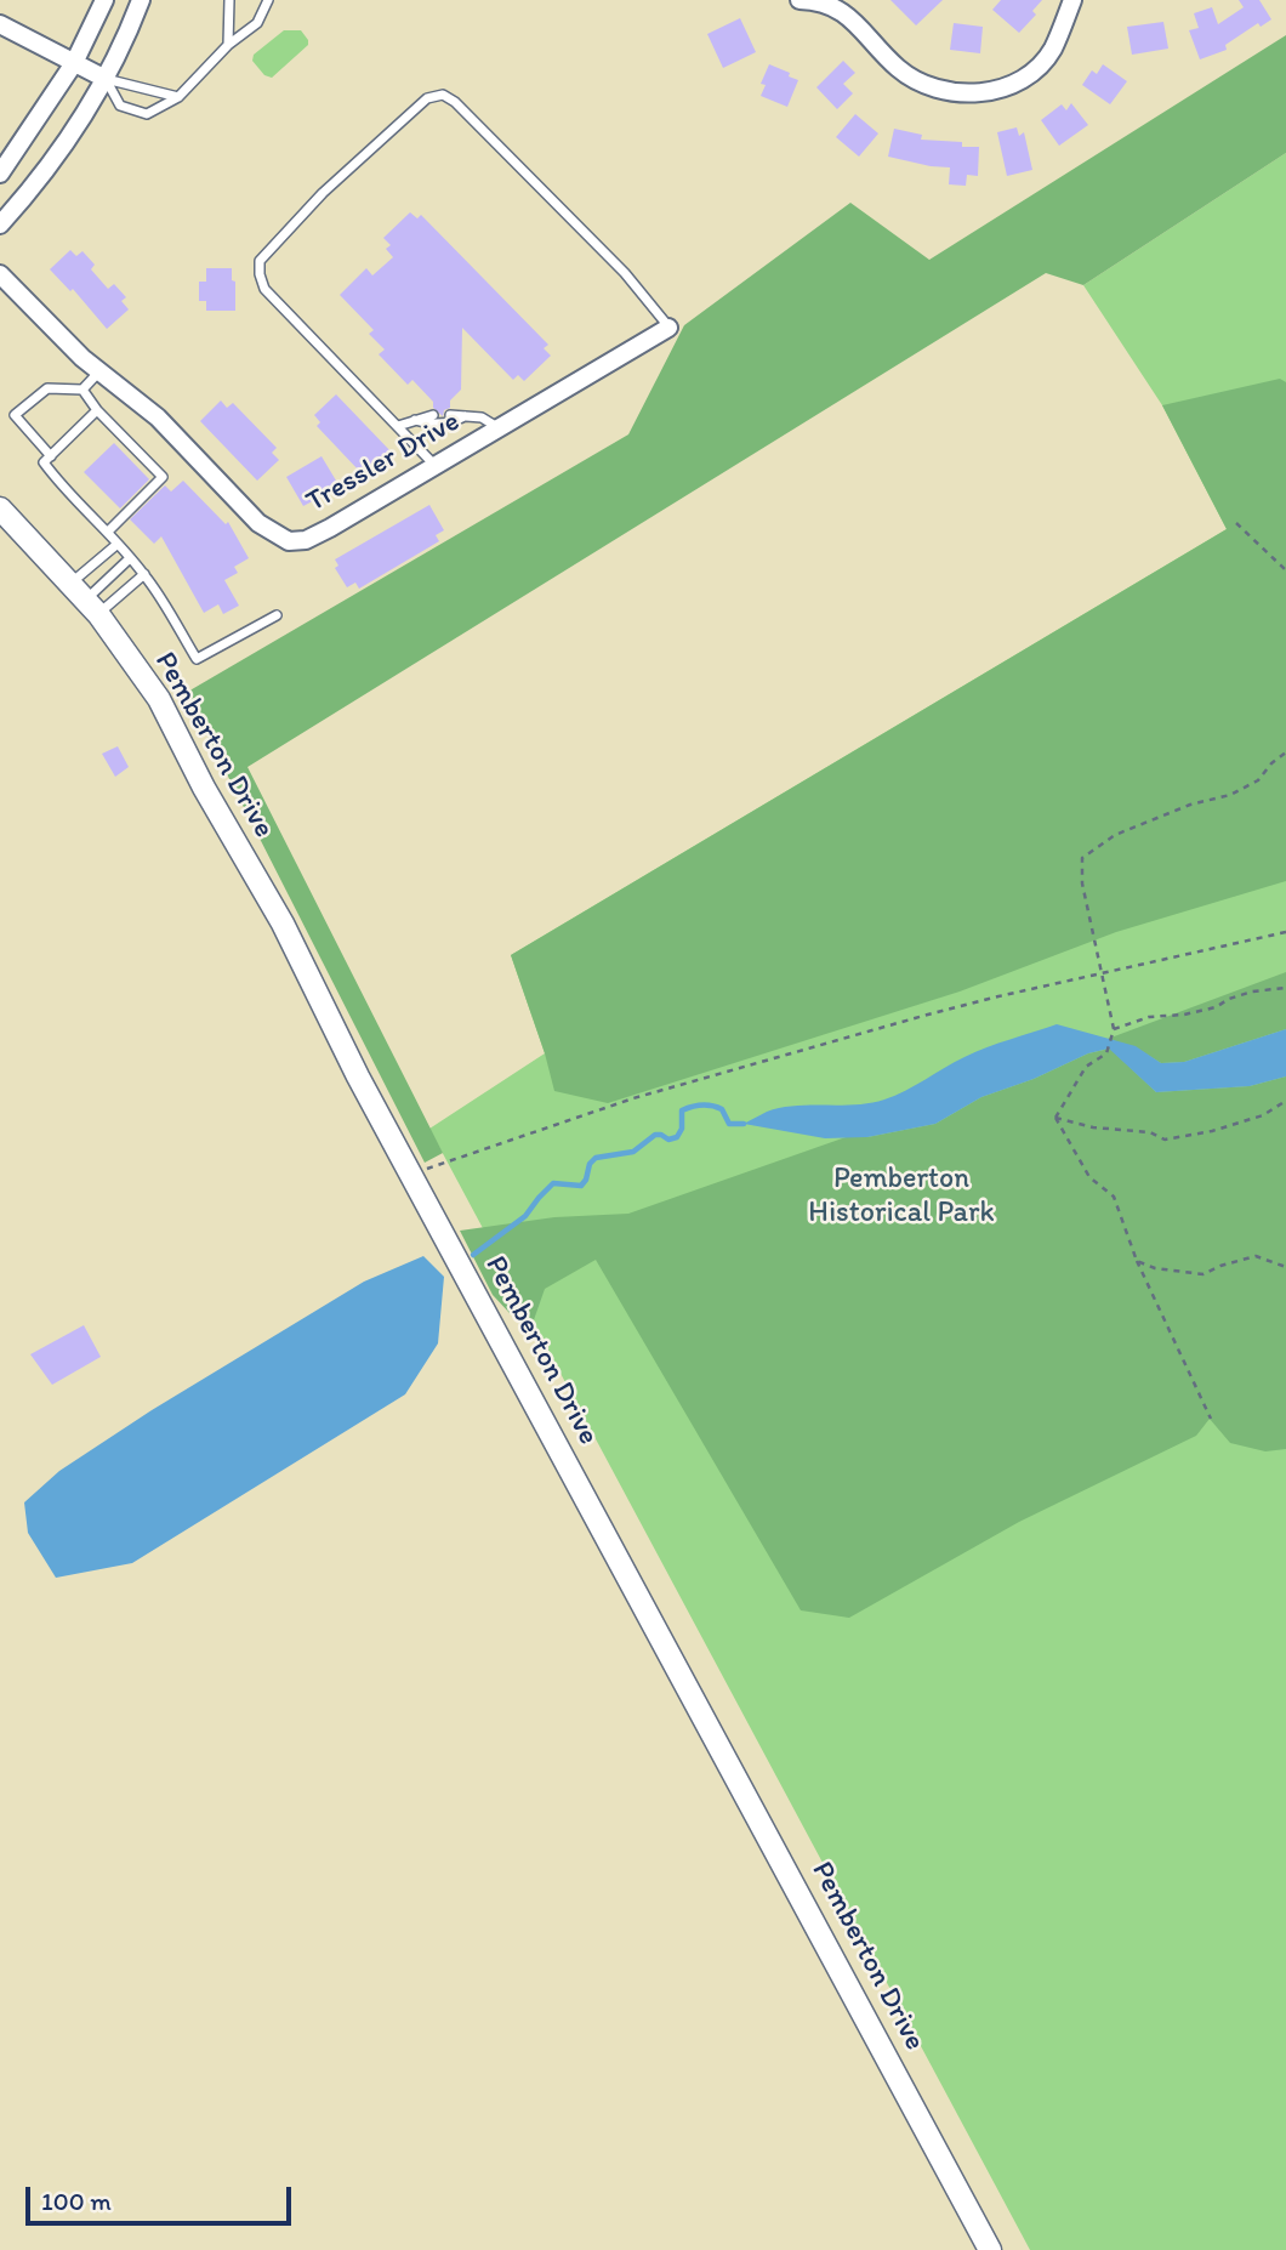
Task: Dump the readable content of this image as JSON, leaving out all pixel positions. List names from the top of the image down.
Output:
{
  "streets": {
    "street": ["Tressler Drive", "Pemberton Drive"]
  },
  "parks": ["Pemberton Historical Park"],
  "scale_bar": "100 m"
}
